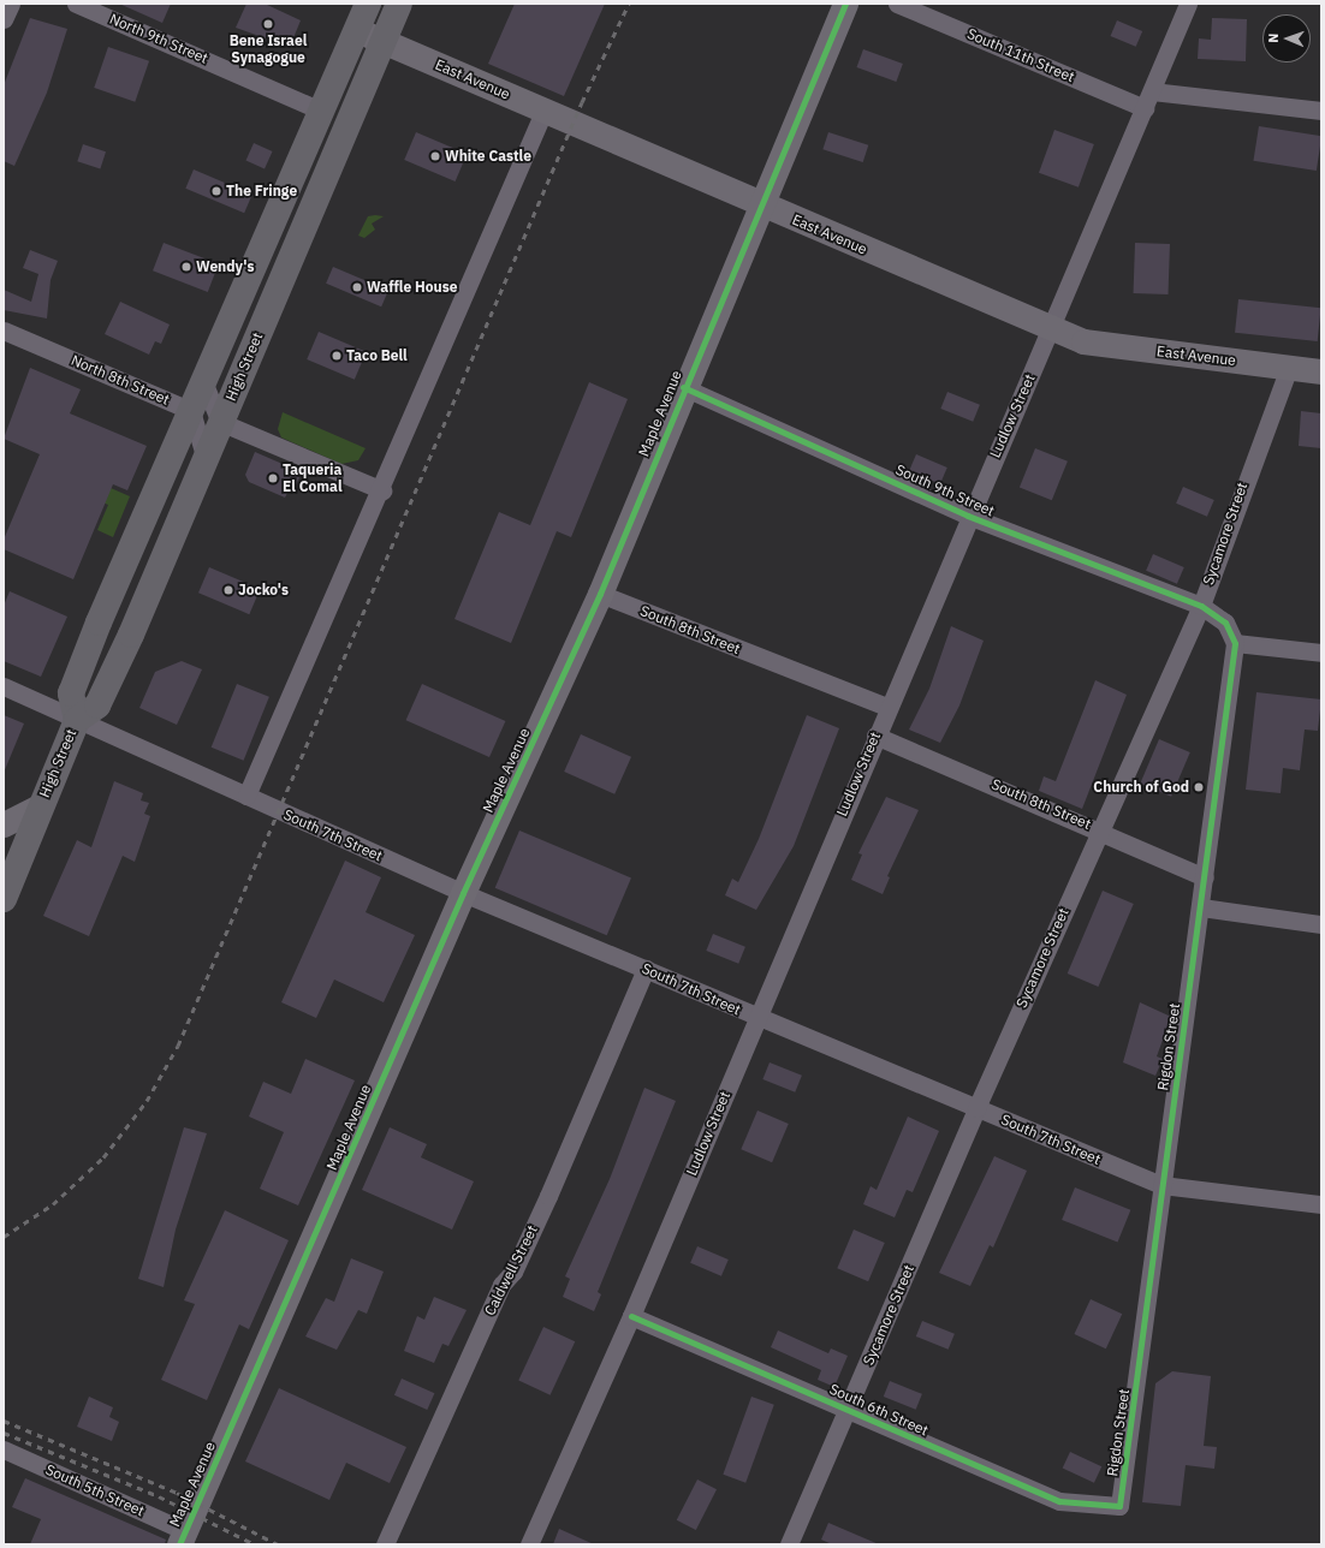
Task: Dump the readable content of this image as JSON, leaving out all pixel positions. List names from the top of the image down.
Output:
{
  "streets": {
    "highway": ["High Street"],
    "street": [
      "North 9th Street",
      "South 11th Street",
      "East Avenue",
      "North 8th Street",
      "Maple Avenue",
      "Ludlow Street",
      "South 9th Street",
      "Sycamore Street",
      "South 8th Street",
      "South 7th Street",
      "Rigdon Street",
      "Caldwell Street",
      "South 6th Street",
      "South 5th Street"
    ]
  },
  "crossings": [
    ["North 9th Street", "High Street"],
    ["South 11th Street", "Ludlow Street"],
    ["East Avenue", "High Street"],
    ["East Avenue", "Maple Avenue"],
    ["East Avenue", "Ludlow Street"],
    ["East Avenue", "Sycamore Street"],
    ["High Street", "North 8th Street"],
    ["High Street", "South 7th Street"],
    ["Maple Avenue", "South 9th Street"],
    ["Maple Avenue", "South 8th Street"],
    ["Maple Avenue", "South 7th Street"],
    ["Maple Avenue", "South 5th Street"],
    ["Ludlow Street", "South 9th Street"],
    ["Ludlow Street", "South 8th Street"],
    ["Ludlow Street", "South 7th Street"],
    ["Ludlow Street", "South 6th Street"],
    ["South 9th Street", "Sycamore Street"],
    ["Sycamore Street", "South 8th Street"],
    ["Sycamore Street", "South 7th Street"],
    ["Sycamore Street", "South 6th Street"],
    ["South 8th Street", "Rigdon Street"],
    ["South 7th Street", "Rigdon Street"],
    ["South 7th Street", "Caldwell Street"],
    ["Rigdon Street", "South 6th Street"]
  ],
  "places": [
    "Bene Israel Synagogue",
    "White Castle",
    "The Fringe",
    "Wendy's",
    "Waffle House",
    "Taco Bell",
    "Taqueria El Comal",
    "Jocko's",
    "Church of God"
  ],
  "north": "left"
}
